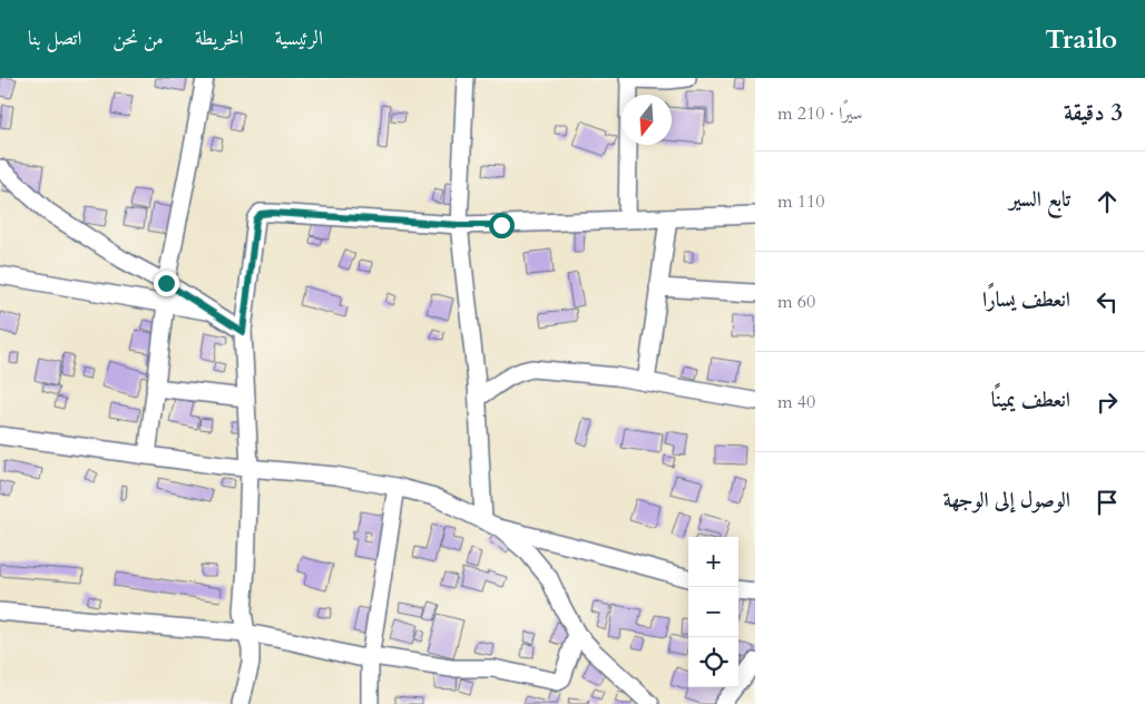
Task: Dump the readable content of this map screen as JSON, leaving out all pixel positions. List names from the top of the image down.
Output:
{
  "north": "bottom",
  "page": {
    "header": "Trailo",
    "nav": [
      "الرئيسية",
      "الخريطة",
      "من نحن",
      "اتصل بنا"
    ],
    "heading": ["3 دقيقة", "سيرًا · 210 m"],
    "list": [
      ["تابع السير", "110 m"],
      ["انعطف يسارًا", "60 m"],
      ["انعطف يمينًا", "40 m"],
      "الوصول إلى الوجهة"
    ],
    "map_buttons": ["+", "−"]
  }
}
